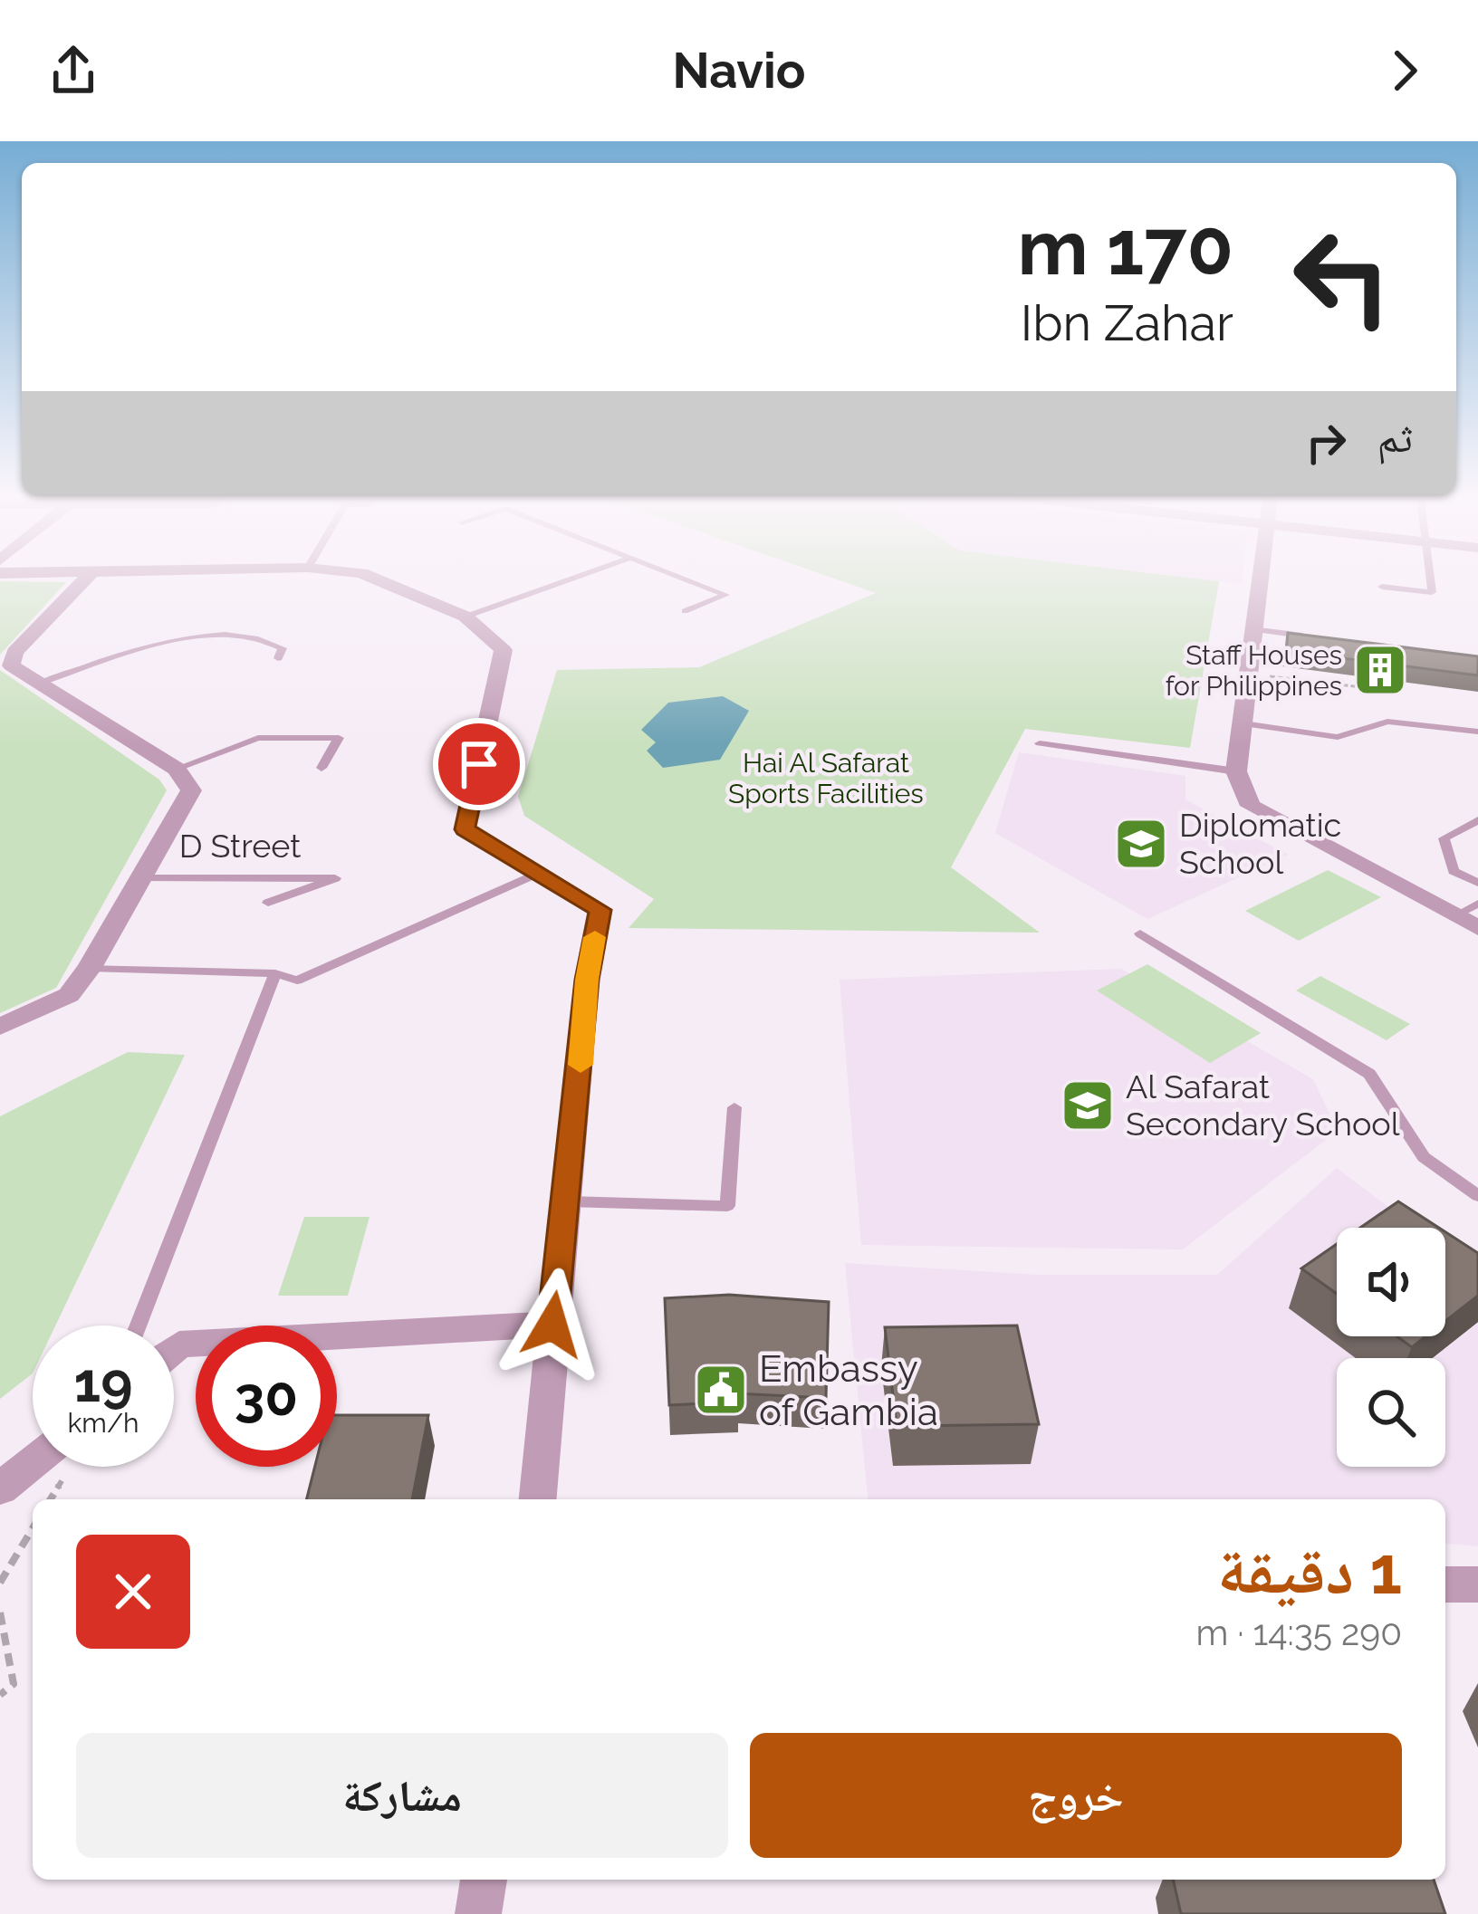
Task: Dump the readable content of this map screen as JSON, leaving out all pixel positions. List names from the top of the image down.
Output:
{
  "streets": {
    "street": ["D Street"]
  },
  "parks": ["Hai Al Safarat Sports Facilities"],
  "places": {
    "building": ["Staff Houses for Philippines"],
    "school or university": ["Diplomatic School", "Al Safarat Secondary School"],
    "public building": ["Embassy of Gambia"]
  },
  "page": {
    "header": "Navio",
    "turn": ["170 m", "Ibn Zahar"],
    "then": "ثم",
    "speed": "19 km/h",
    "limit": "30",
    "heading": ["1 دقيقة", "290 m · 14:35"],
    "buttons": ["خروج", "مشاركة"]
  }
}
